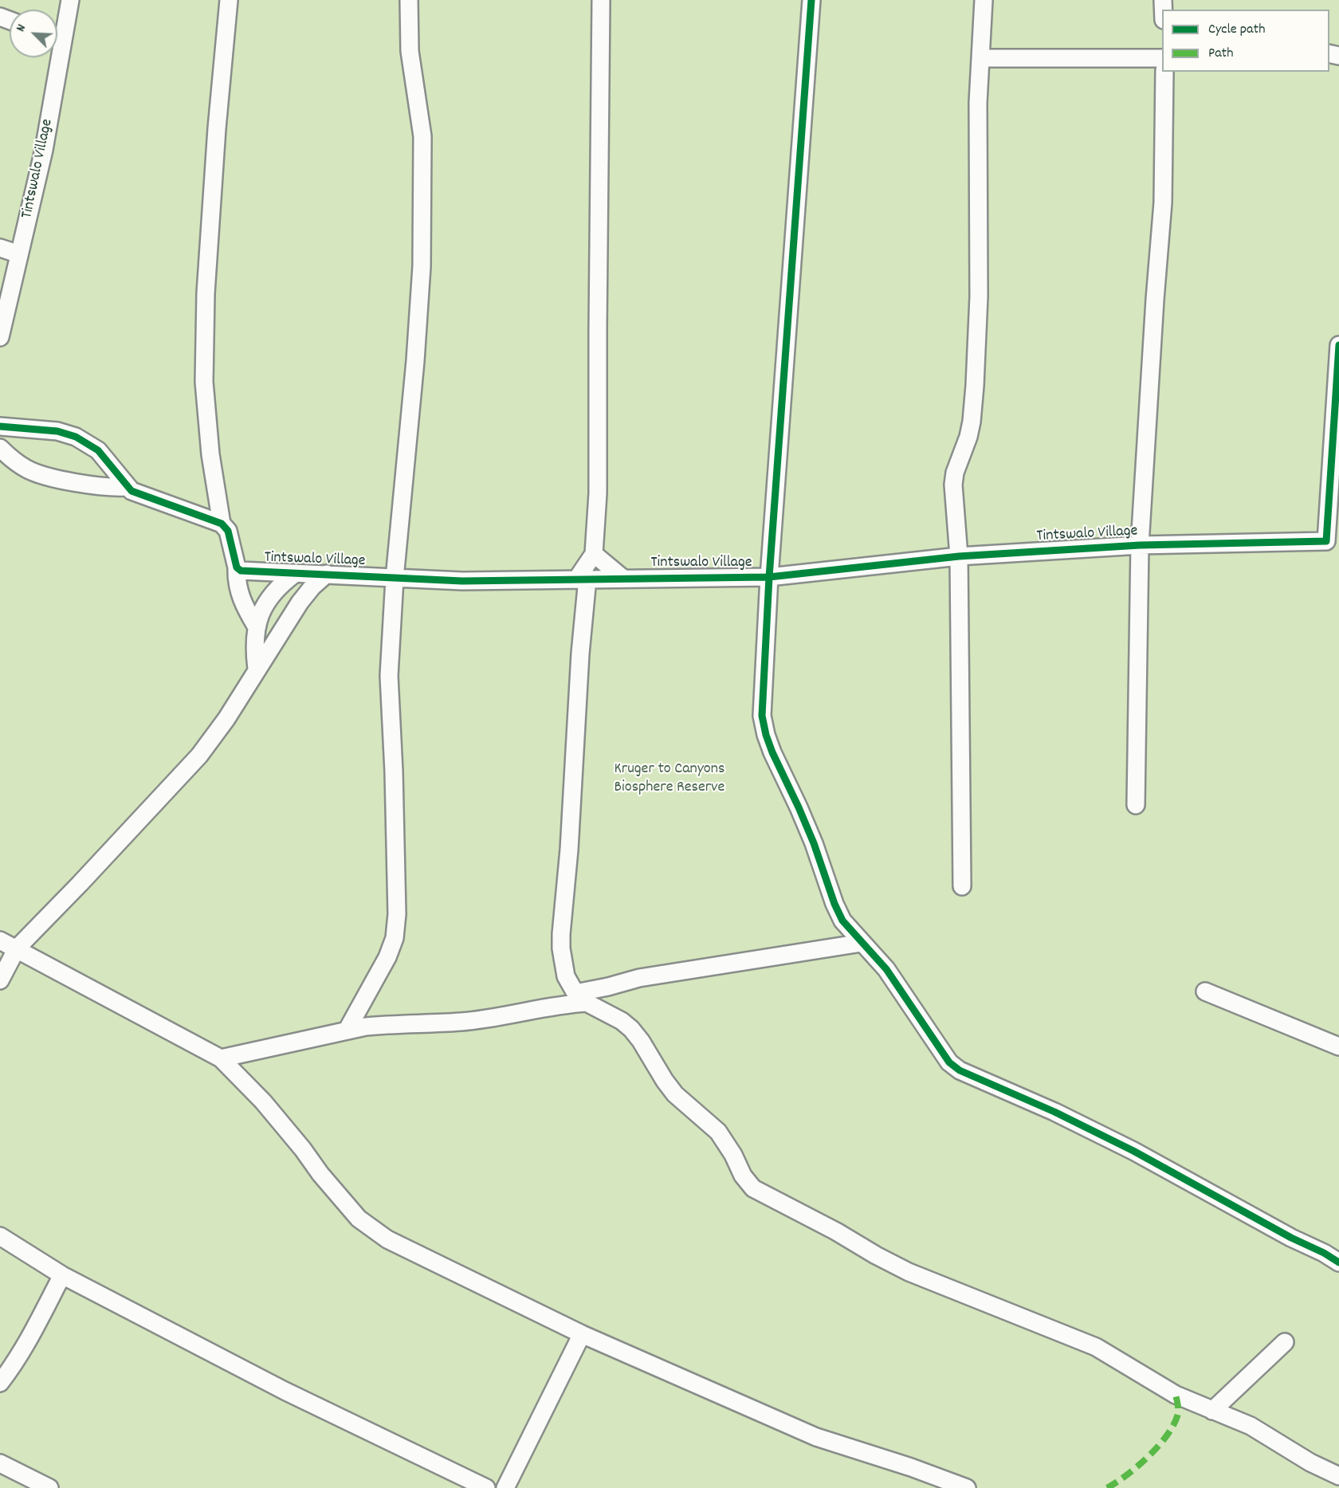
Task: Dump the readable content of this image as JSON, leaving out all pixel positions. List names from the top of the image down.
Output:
{
  "streets": {
    "street": ["Tintswalo Village"]
  },
  "parks": ["Kruger to Canyons Biosphere Reserve"],
  "legend": ["Cycle path", "Path"],
  "north": "top left"
}
